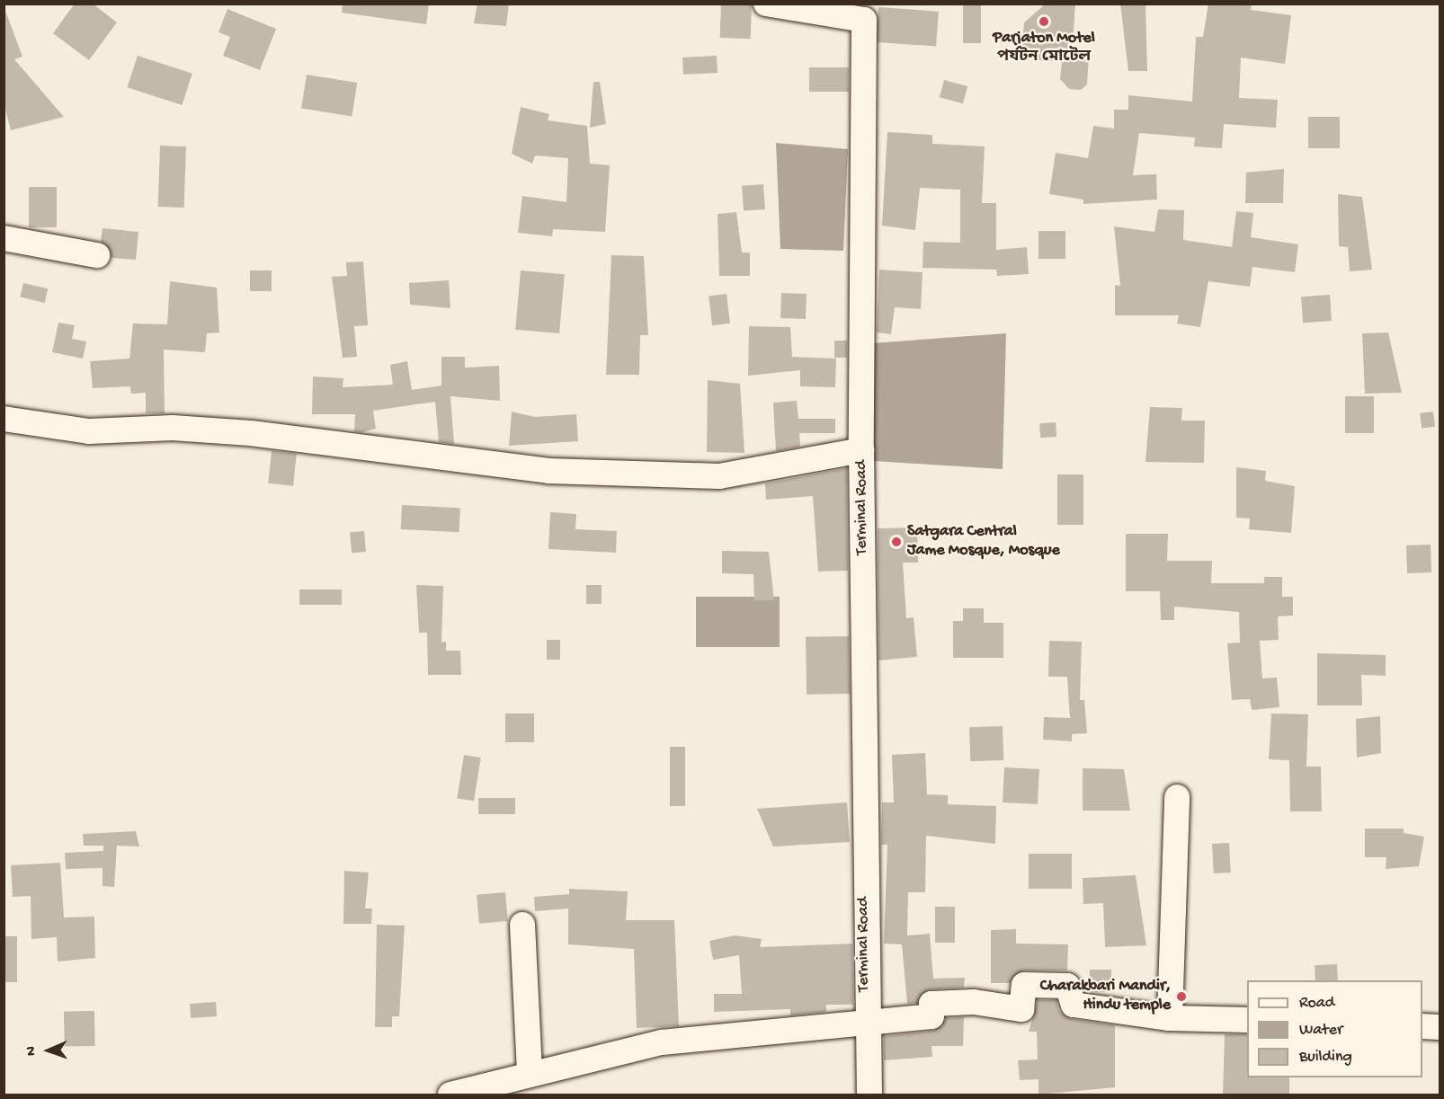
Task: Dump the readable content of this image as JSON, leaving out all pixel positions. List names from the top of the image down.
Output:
{
  "streets": {
    "street": ["Terminal Road"]
  },
  "places": ["Parjaton Motel পর্যটন মোটেল", "Satgara Central Jame Mosque, Mosque", "Charakbari Mandir, Hindu temple"],
  "legend": ["Road", "Water", "Building"],
  "north": "left"
}
